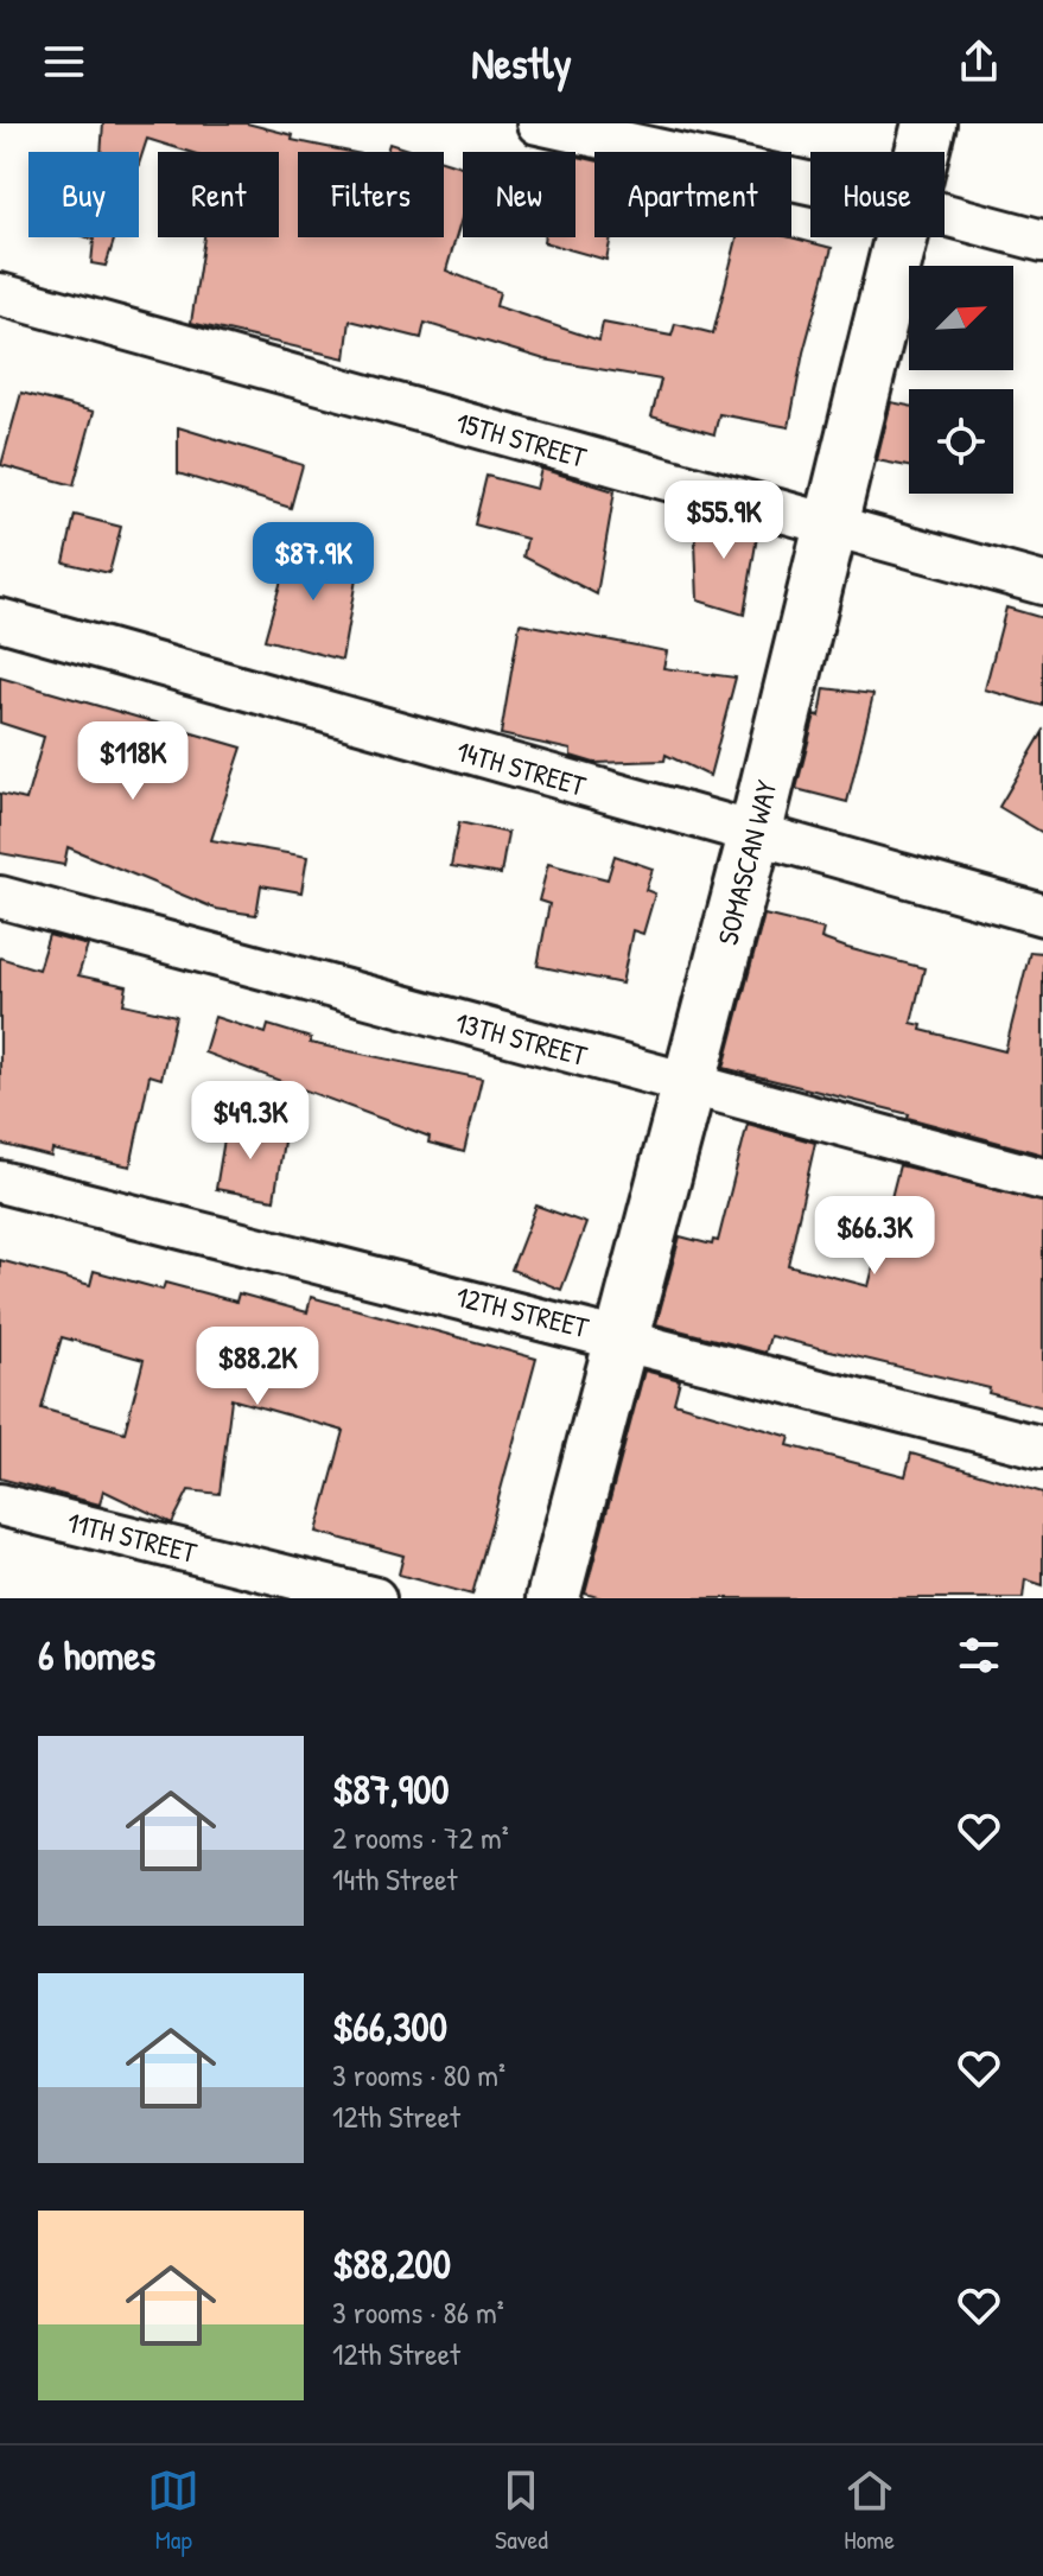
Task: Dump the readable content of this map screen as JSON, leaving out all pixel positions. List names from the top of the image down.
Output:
{
  "streets": {
    "street": [
      "15TH STREET",
      "14TH STREET",
      "SOMASCAN WAY",
      "13TH STREET",
      "12TH STREET",
      "11TH STREET"
    ]
  },
  "crossings": [
    ["15TH STREET", "SOMASCAN WAY"],
    ["14TH STREET", "SOMASCAN WAY"],
    ["SOMASCAN WAY", "13TH STREET"],
    ["SOMASCAN WAY", "12TH STREET"]
  ],
  "north": "top right",
  "page": {
    "header": "Nestly",
    "chip": [
      "Buy",
      "Rent",
      "Filters",
      "New",
      "Apartment",
      "House"
    ],
    "price": [
      "$55.9K",
      "$87.9K",
      "$118K",
      "$49.3K",
      "$66.3K",
      "$88.2K"
    ],
    "heading": "6 homes",
    "list": [
      {
        "name": "$87,900",
        "note": "2 rooms · 72 m² · 14th Street"
      },
      {
        "name": "$66,300",
        "note": "3 rooms · 80 m² · 12th Street"
      },
      {
        "name": "$88,200",
        "note": "3 rooms · 86 m² · 12th Street"
      }
    ],
    "tabs": ["Map", "Saved", "Home"]
  }
}
